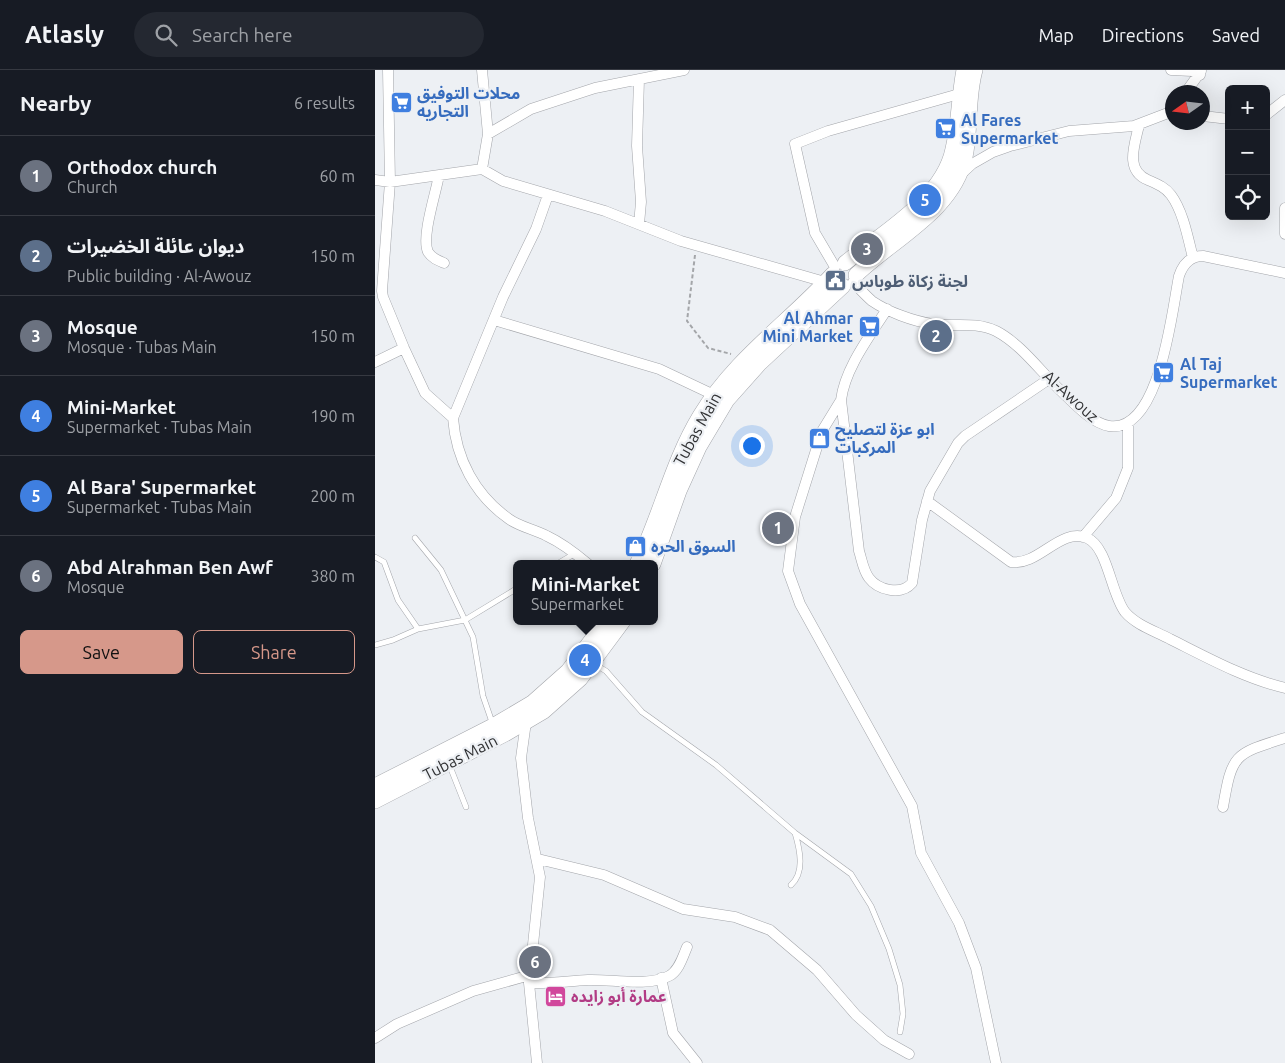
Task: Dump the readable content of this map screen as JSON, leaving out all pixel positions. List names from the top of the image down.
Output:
{
  "streets": {
    "main road": ["Tubas Main"],
    "street": ["Al-Awouz"]
  },
  "crossings": [
    ["Al-Awouz", "Tubas Main"]
  ],
  "places": {
    "supermarket": [
      "محلات التوفيق التجاريه",
      "Al Fares Supermarket",
      "Al Ahmar Mini Market",
      "Al Taj Supermarket"
    ],
    "public building": ["لجنة زكاة طوباس"],
    "shop": ["ابو عزة لتصليح المركبات", "السوق الحره"],
    "hotel": ["عمارة أبو زايده"]
  },
  "north": "left",
  "page": {
    "header": "Atlasly",
    "search": "Search here",
    "nav": ["Map", "Directions", "Saved"],
    "heading": ["Nearby", "6 results"],
    "map_buttons": ["+", "−"],
    "list": [
      {
        "mark": "1",
        "name": "Orthodox church",
        "note": "Church",
        "value": "60 m"
      },
      {
        "mark": "2",
        "name": "ديوان عائلة الخضيرات",
        "note": "Public building · Al-Awouz",
        "value": "150 m"
      },
      {
        "mark": "3",
        "name": "Mosque",
        "note": "Mosque · Tubas Main",
        "value": "150 m"
      },
      {
        "mark": "4",
        "name": "Mini-Market",
        "note": "Supermarket · Tubas Main",
        "value": "190 m"
      },
      {
        "mark": "5",
        "name": "Al Bara' Supermarket",
        "note": "Supermarket · Tubas Main",
        "value": "200 m"
      },
      {
        "mark": "6",
        "name": "Abd Alrahman Ben Awf",
        "note": "Mosque",
        "value": "380 m"
      }
    ],
    "pins": [
      "5",
      "3",
      "2",
      "1",
      "4",
      "6"
    ],
    "popup": ["Mini-Market", "Supermarket"],
    "buttons": ["Save", "Share"]
  }
}
